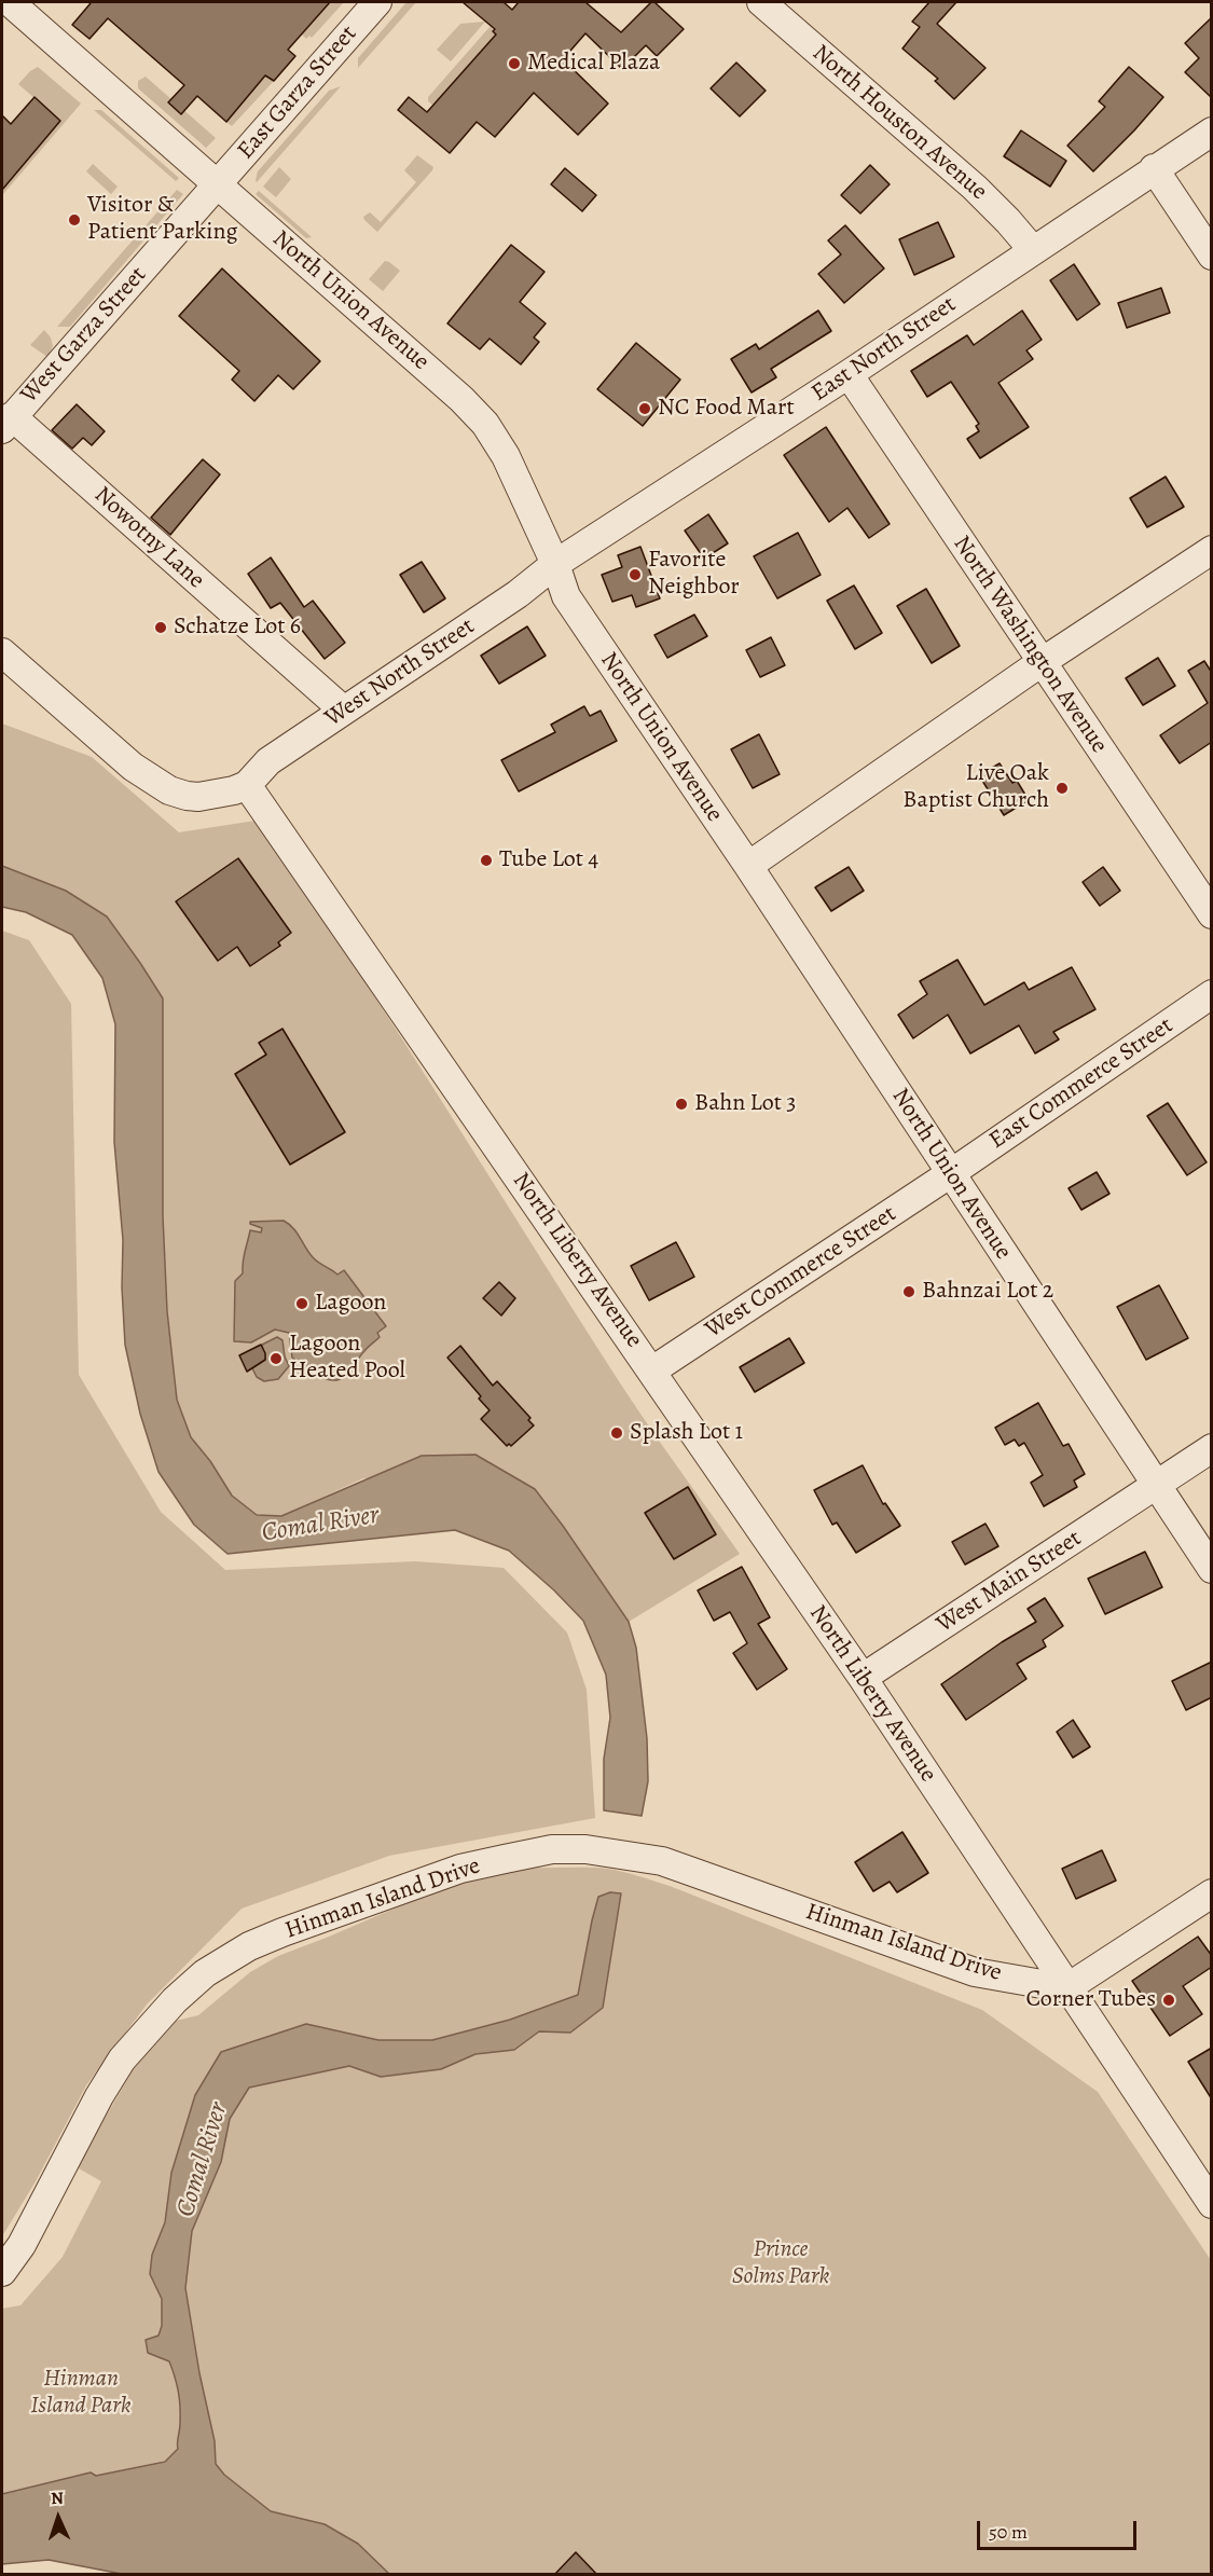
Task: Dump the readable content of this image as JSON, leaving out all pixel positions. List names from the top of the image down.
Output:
{
  "streets": {
    "street": [
      "East Garza Street",
      "North Houston Avenue",
      "North Union Avenue",
      "West Garza Street",
      "East North Street",
      "Nowotny Lane",
      "North Washington Avenue",
      "West North Street",
      "East Commerce Street",
      "North Liberty Avenue",
      "West Commerce Street",
      "West Main Street",
      "Hinman Island Drive"
    ]
  },
  "crossings": [
    ["East Garza Street", "North Union Avenue"],
    ["East Garza Street", "West Garza Street"],
    ["North Houston Avenue", "East North Street"],
    ["North Union Avenue", "West Garza Street"],
    ["North Union Avenue", "East North Street"],
    ["North Union Avenue", "West North Street"],
    ["North Union Avenue", "East Commerce Street"],
    ["North Union Avenue", "West Commerce Street"],
    ["North Union Avenue", "West Main Street"],
    ["West Garza Street", "Nowotny Lane"],
    ["East North Street", "North Washington Avenue"],
    ["East North Street", "West North Street"],
    ["Nowotny Lane", "West North Street"],
    ["West North Street", "North Liberty Avenue"],
    ["East Commerce Street", "West Commerce Street"],
    ["North Liberty Avenue", "West Commerce Street"],
    ["North Liberty Avenue", "West Main Street"],
    ["North Liberty Avenue", "Hinman Island Drive"]
  ],
  "water": ["Comal River"],
  "parks": ["Prince Solms Park", "Hinman Island Park"],
  "places": [
    "Medical Plaza",
    "Visitor & Patient Parking",
    "NC Food Mart",
    "Favorite Neighbor",
    "Schatze Lot 6",
    "Live Oak Baptist Church",
    "Tube Lot 4",
    "Bahn Lot 3",
    "Bahnzai Lot 2",
    "Lagoon",
    "Lagoon Heated Pool",
    "Splash Lot 1",
    "Corner Tubes"
  ],
  "scale_bar": "50 m",
  "north": "top"
}
